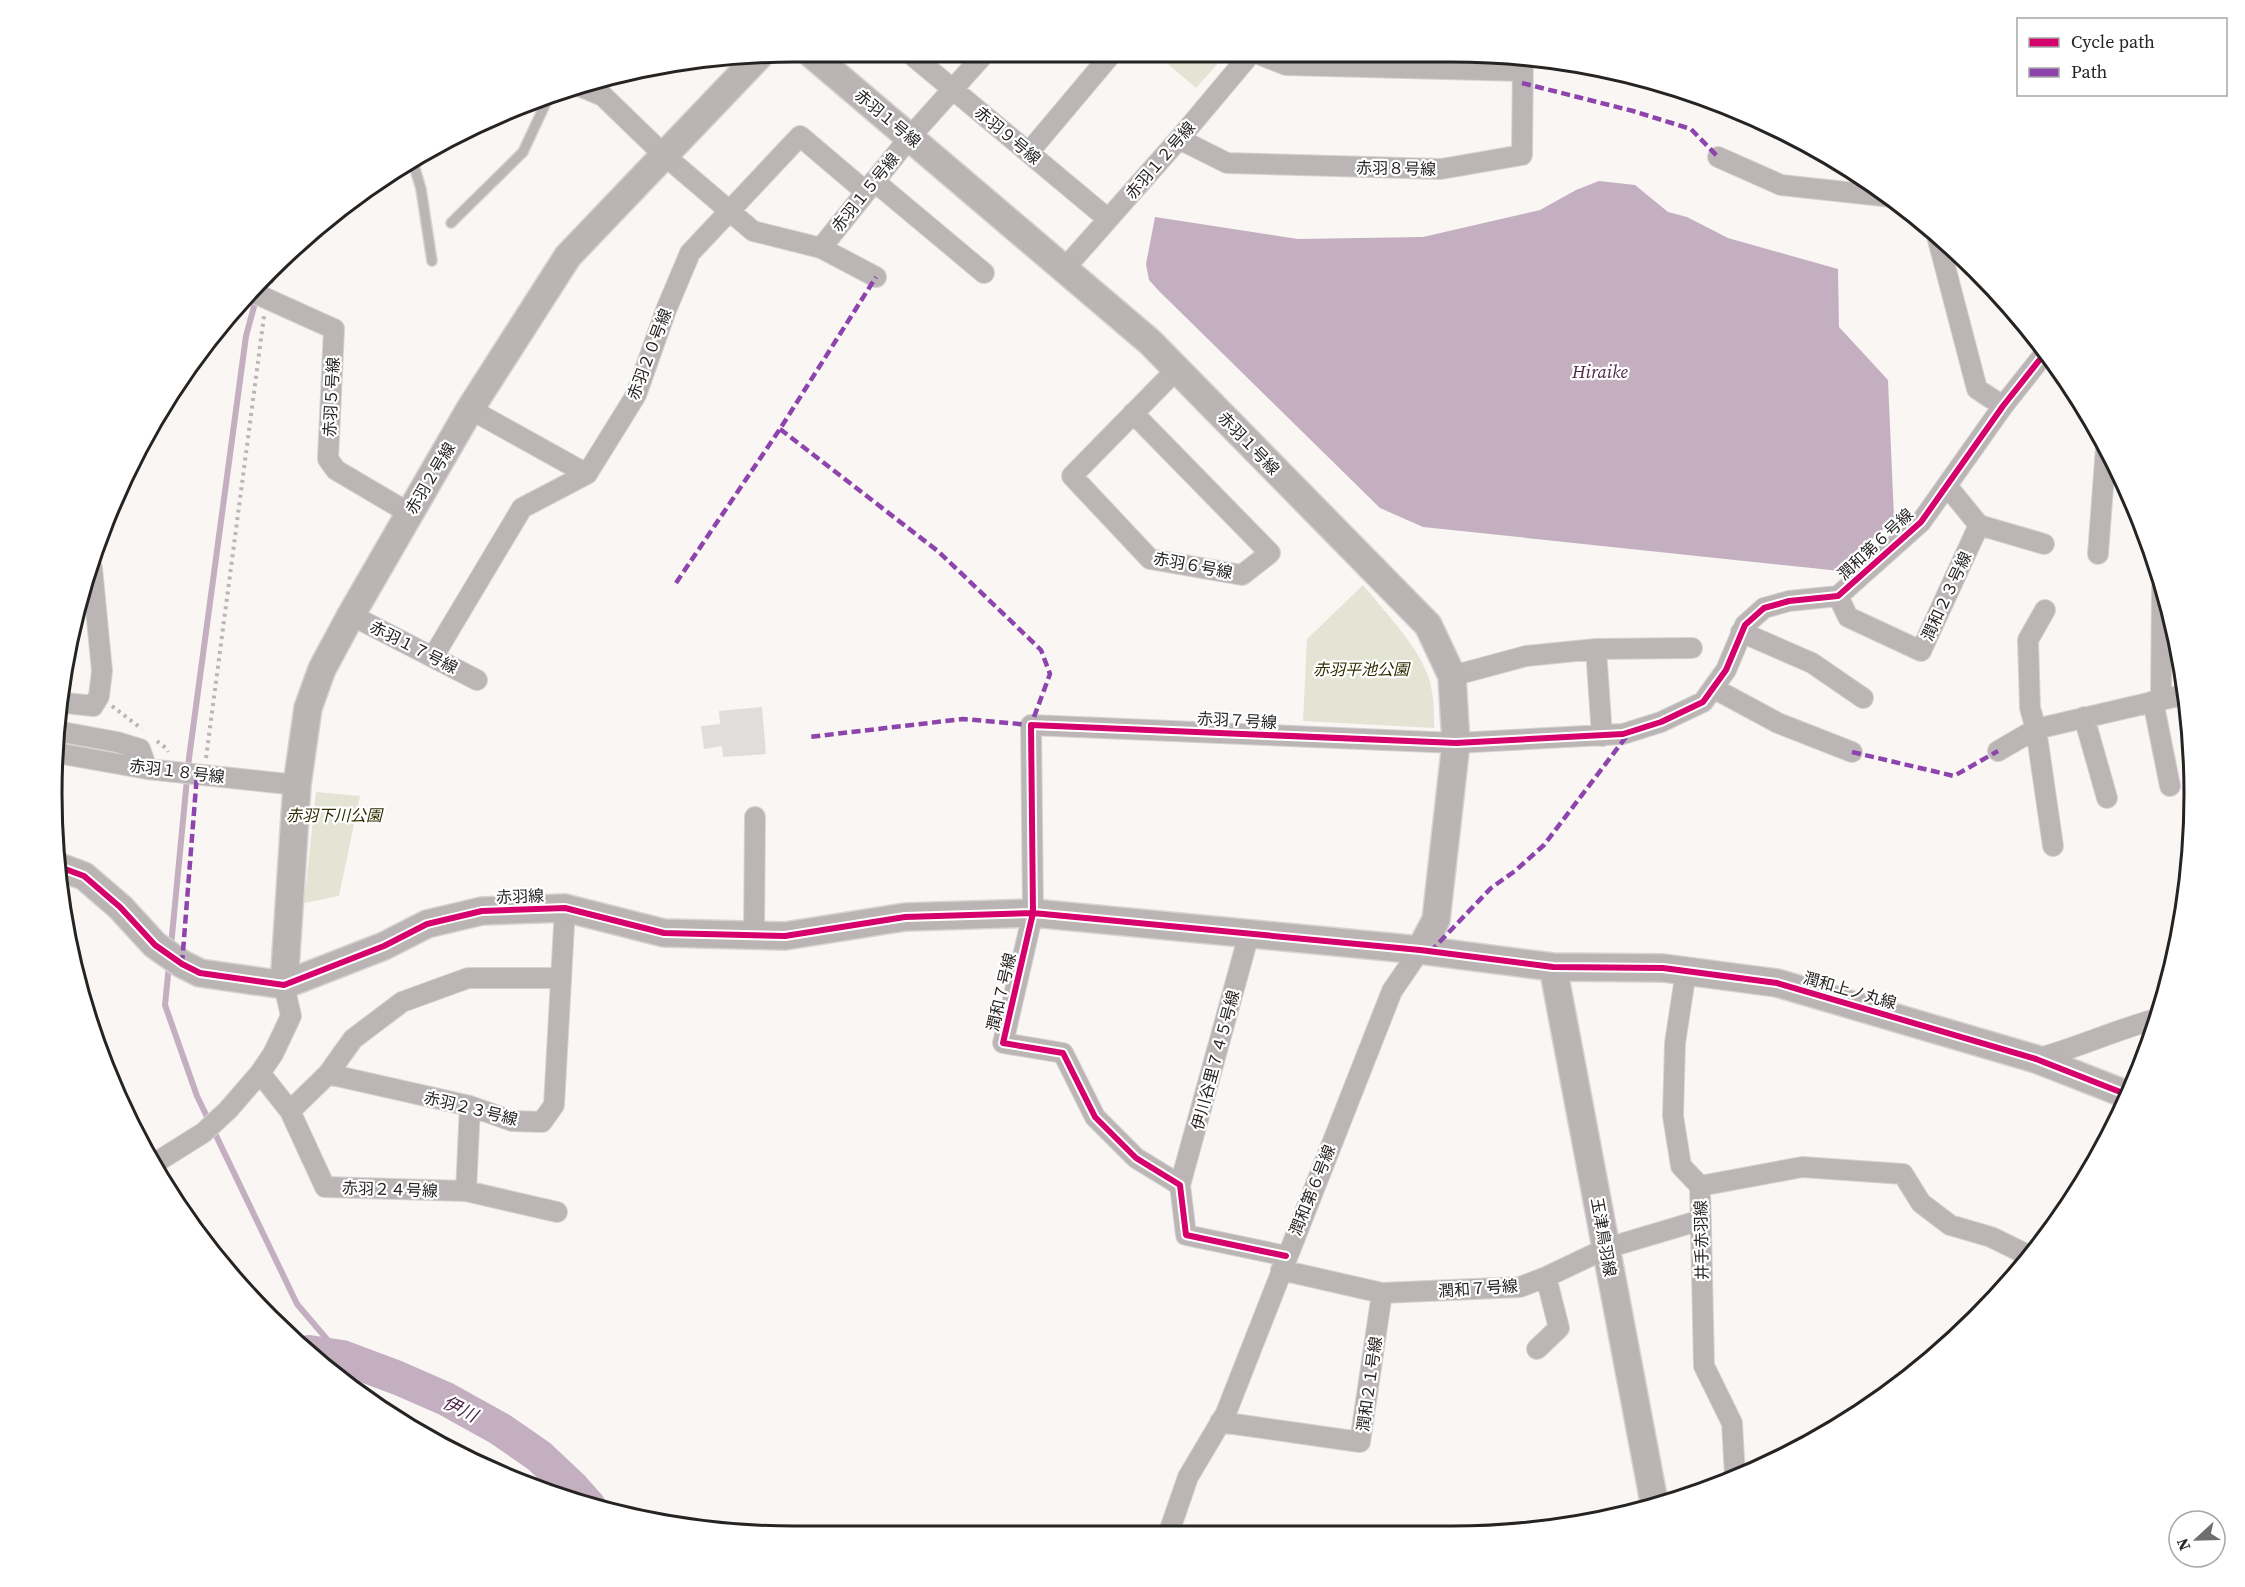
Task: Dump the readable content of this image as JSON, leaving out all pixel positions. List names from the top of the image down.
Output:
{
  "streets": {
    "street": [
      "赤羽１号線",
      "赤羽９号線",
      "赤羽１２号線",
      "赤羽８号線",
      "赤羽１５号線",
      "赤羽２０号線",
      "赤羽５号線",
      "赤羽２号線",
      "潤和第６号線",
      "赤羽６号線",
      "潤和２３号線",
      "赤羽１７号線",
      "赤羽７号線",
      "赤羽１８号線",
      "赤羽線",
      "潤和上ノ丸線",
      "潤和７号線",
      "伊川谷里７４５号線",
      "赤羽２３号線",
      "赤羽２４号線",
      "玉津鳥羽線",
      "井手赤羽線",
      "潤和２１号線"
    ]
  },
  "crossings": [
    ["赤羽１号線", "赤羽１２号線"],
    ["赤羽１号線", "赤羽１５号線"],
    ["赤羽１号線", "潤和第６号線"],
    ["赤羽１号線", "赤羽６号線"],
    ["赤羽１号線", "赤羽７号線"],
    ["赤羽１号線", "潤和上ノ丸線"],
    ["赤羽９号線", "赤羽１２号線"],
    ["赤羽９号線", "赤羽１５号線"],
    ["赤羽１２号線", "赤羽８号線"],
    ["赤羽１５号線", "赤羽２０号線"],
    ["赤羽５号線", "赤羽２号線"],
    ["赤羽２号線", "赤羽１７号線"],
    ["赤羽２号線", "赤羽１８号線"],
    ["赤羽２号線", "赤羽線"],
    ["潤和第６号線", "潤和２３号線"],
    ["潤和第６号線", "赤羽７号線"],
    ["潤和第６号線", "潤和上ノ丸線"],
    ["潤和第６号線", "潤和７号線"],
    ["潤和第６号線", "潤和２１号線"],
    ["赤羽７号線", "赤羽線"],
    ["赤羽７号線", "潤和７号線"],
    ["赤羽線", "潤和上ノ丸線"],
    ["赤羽線", "潤和７号線"],
    ["赤羽線", "伊川谷里７４５号線"],
    ["赤羽線", "赤羽２３号線"],
    ["潤和上ノ丸線", "伊川谷里７４５号線"],
    ["潤和上ノ丸線", "玉津鳥羽線"],
    ["潤和上ノ丸線", "井手赤羽線"],
    ["潤和７号線", "伊川谷里７４５号線"],
    ["潤和７号線", "玉津鳥羽線"],
    ["潤和７号線", "井手赤羽線"],
    ["潤和７号線", "潤和２１号線"]
  ],
  "water": ["Hiraike", "伊川"],
  "parks": ["赤羽平池公園", "赤羽下川公園"],
  "legend": ["Cycle path", "Path"],
  "north": "left"
}
